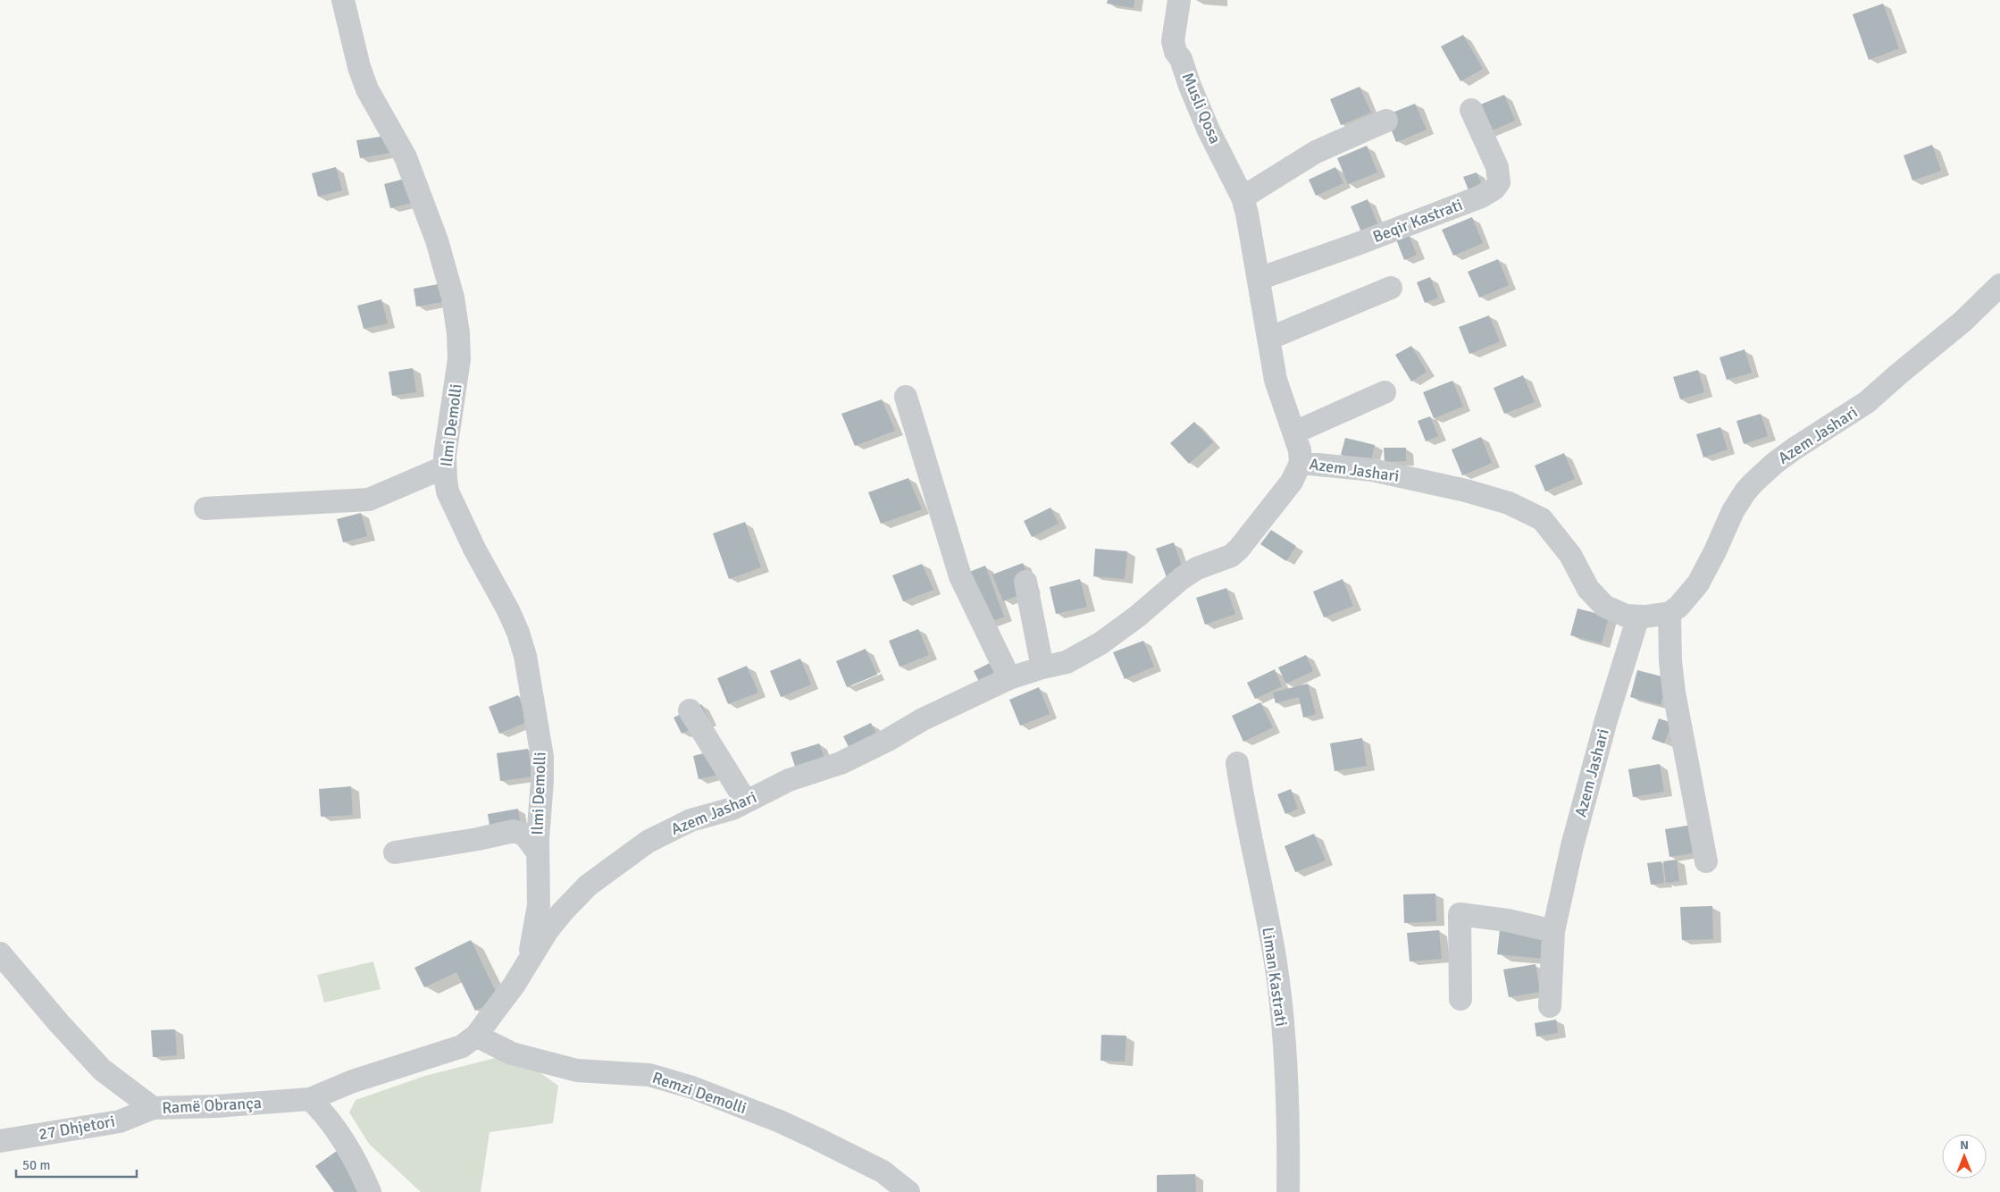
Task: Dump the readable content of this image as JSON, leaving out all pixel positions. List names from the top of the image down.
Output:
{
  "streets": {
    "street": [
      "Musli Qosa",
      "Beqir Kastrati",
      "Ilmi Demolli",
      "Azem Jashari",
      "Liman Kastrati",
      "Remzi Demolli",
      "Ramë Obrança",
      "27 Dhjetori"
    ]
  },
  "crossings": [
    ["Ilmi Demolli", "Azem Jashari"],
    ["Azem Jashari", "Remzi Demolli"],
    ["Azem Jashari", "Ramë Obrança"],
    ["Remzi Demolli", "Ramë Obrança"],
    ["Ramë Obrança", "27 Dhjetori"]
  ],
  "scale_bar": "50 m",
  "north": "top"
}
